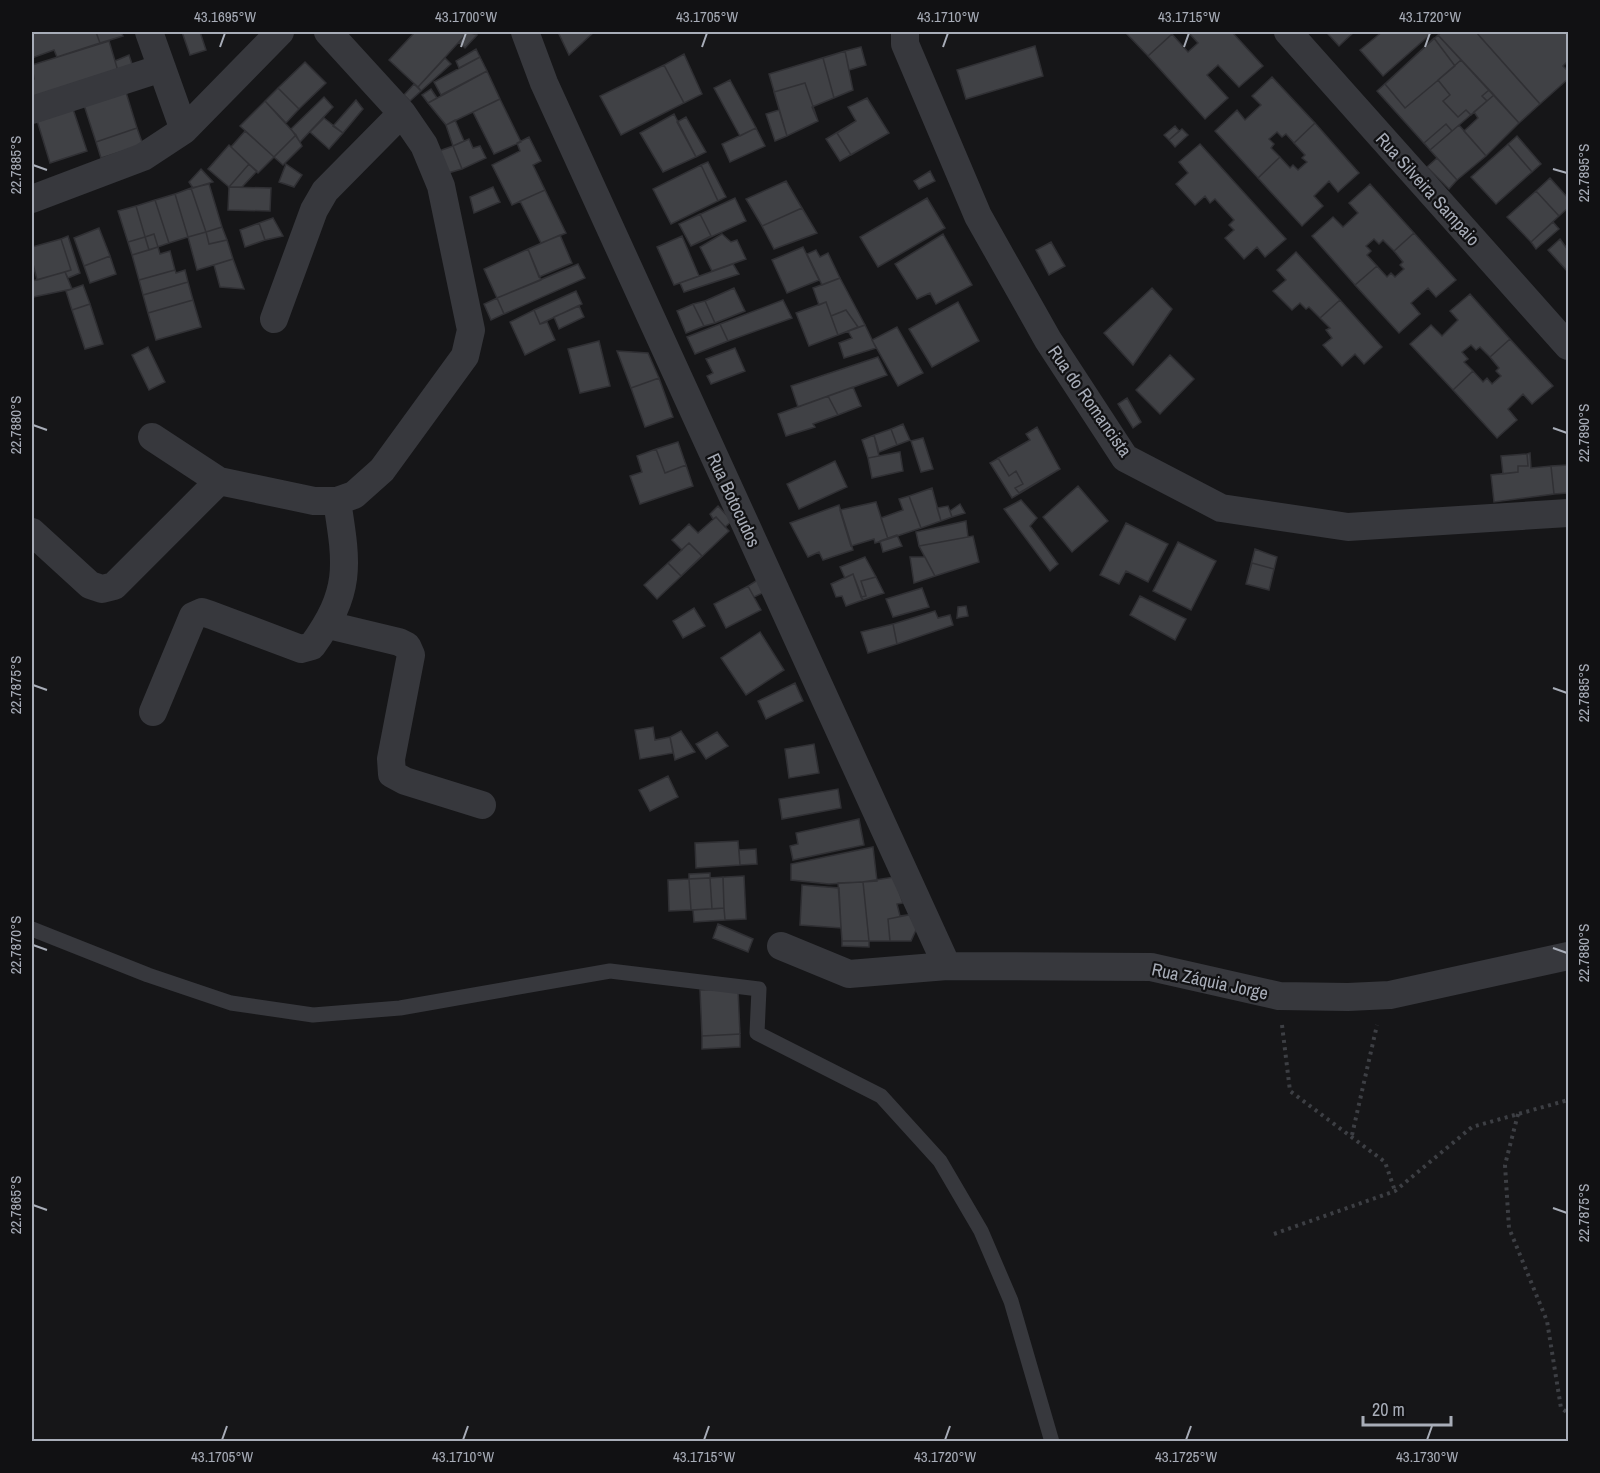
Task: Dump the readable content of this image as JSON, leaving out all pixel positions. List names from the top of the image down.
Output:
{
  "streets": {
    "street": [
      "Rua Silveira Sampaio",
      "Rua do Romancista",
      "Rua Botocudos",
      "Rua Záquia Jorge"
    ]
  },
  "crossings": [
    ["Rua Botocudos", "Rua Záquia Jorge"]
  ],
  "scale_bar": "20 m",
  "coordinates": [
    "43.1695°W",
    "43.1700°W",
    "43.1705°W",
    "43.1710°W",
    "43.1715°W",
    "43.1720°W",
    "22.7885°S",
    "22.7895°S",
    "22.7880°S",
    "22.7890°S",
    "22.7875°S",
    "22.7870°S",
    "22.7865°S",
    "43.1725°W",
    "43.1730°W"
  ]
}
